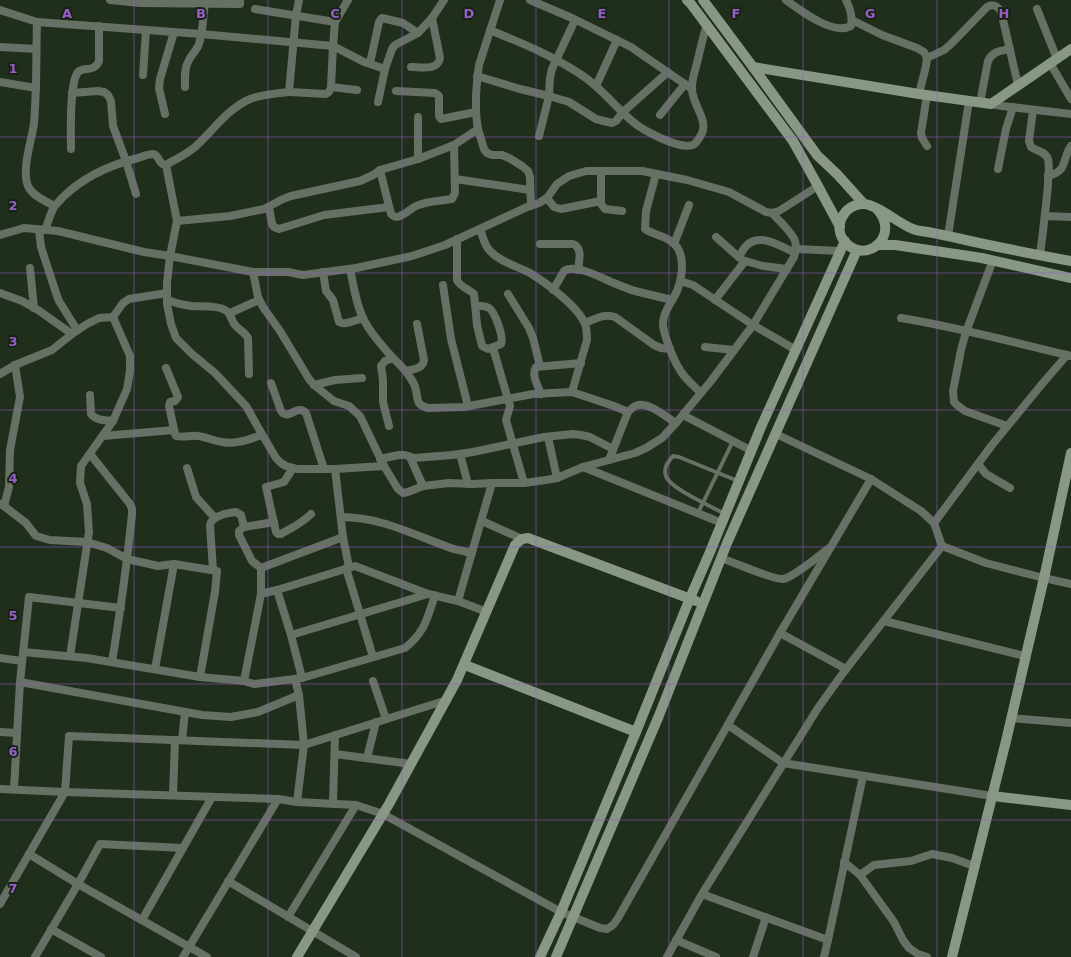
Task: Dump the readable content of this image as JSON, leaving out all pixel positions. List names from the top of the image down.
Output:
{
  "grid": {
    "columns": [
      "A",
      "B",
      "C",
      "D",
      "E",
      "F",
      "G",
      "H"
    ],
    "rows": [
      "1",
      "2",
      "3",
      "4",
      "5",
      "6",
      "7"
    ]
  }
}
